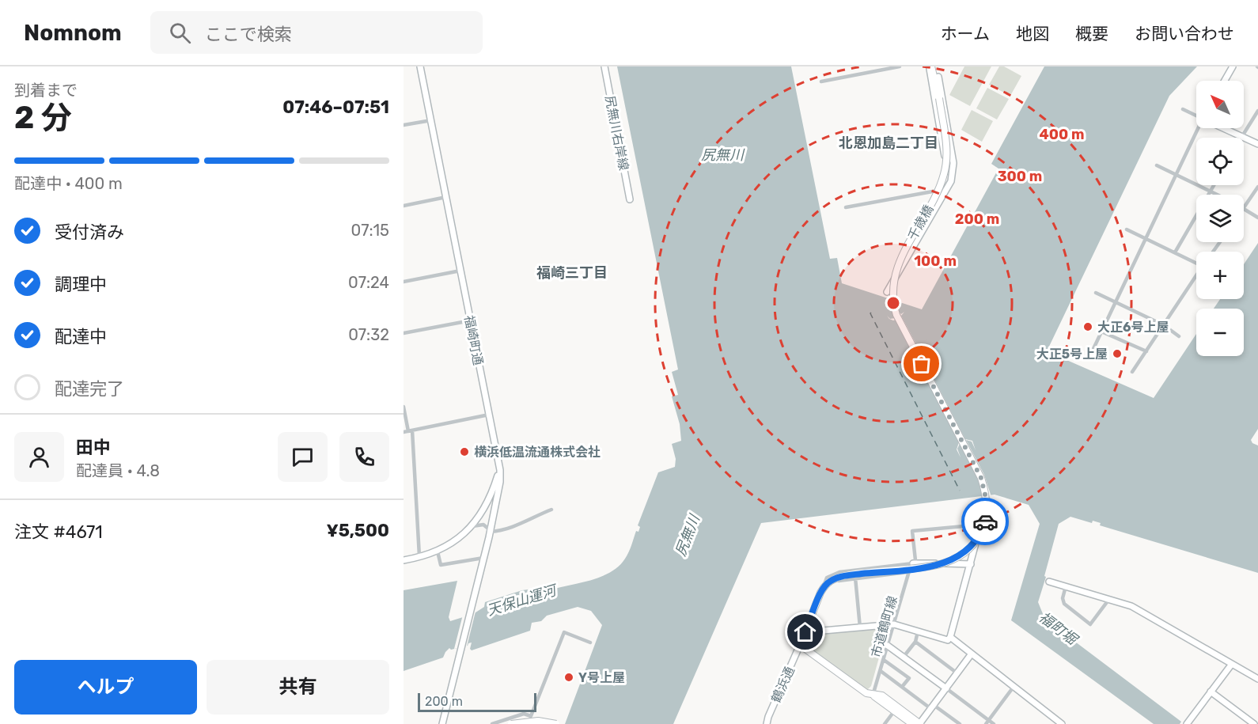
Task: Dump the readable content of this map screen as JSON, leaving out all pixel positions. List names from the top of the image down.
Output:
{
  "streets": {
    "main road": ["千歳橋"],
    "street": [
      "尻無川右岸線",
      "福崎町通",
      "市道鶴町線",
      "鶴浜通"
    ]
  },
  "districts": ["北恩加島二丁目", "福崎三丁目"],
  "water": ["尻無川", "天保山運河", "福町堀"],
  "places": [
    "大正6号上屋",
    "大正5号上屋",
    "横浜低温流通株式会社",
    "Y号上屋"
  ],
  "scale_bar": "200 m",
  "north": "top left",
  "page": {
    "header": "Nomnom",
    "search": "ここで検索",
    "nav": [
      "ホーム",
      "地図",
      "概要",
      "お問い合わせ"
    ],
    "heading": ["2 分", "到着まで", "07:46–07:51"],
    "panel": [
      "田中",
      "配達員 · 4.8",
      "注文 #4671",
      "¥5,500"
    ],
    "map_buttons": ["+", "−"],
    "bar": "配達中 · 400 m",
    "list": [
      ["受付済み", "07:15"],
      ["調理中", "07:24"],
      ["配達中", "07:32"],
      "配達完了"
    ],
    "buttons": ["ヘルプ", "共有"],
    "scale": "200 m"
  },
  "rings": [
    "400 m",
    "300 m",
    "200 m",
    "100 m"
  ]
}
